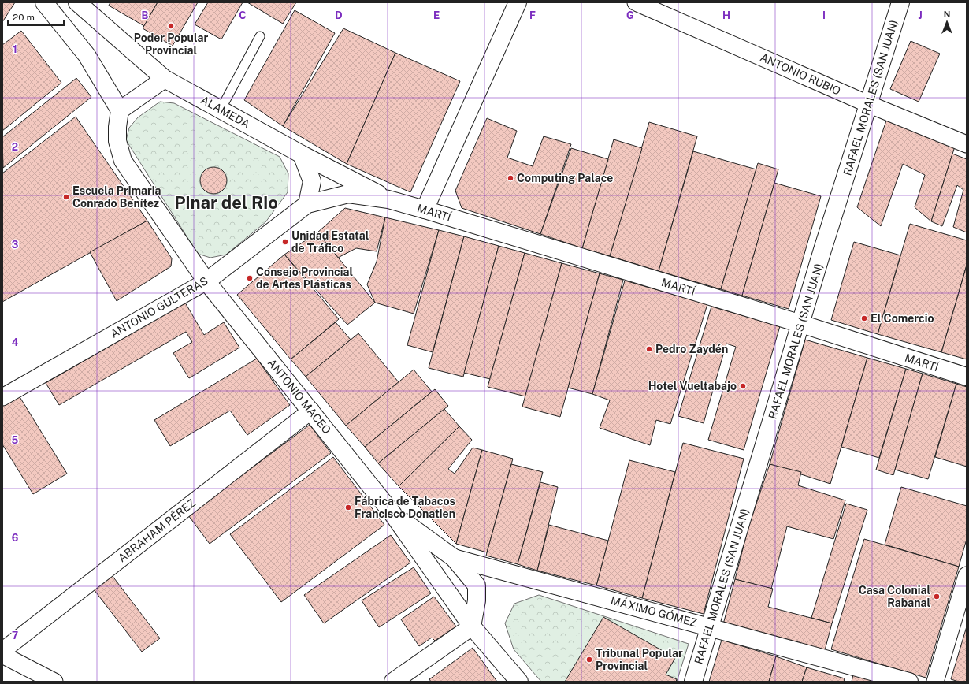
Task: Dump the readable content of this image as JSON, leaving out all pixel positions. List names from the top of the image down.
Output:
{
  "streets": {
    "main road": [
      "RAFAEL MORALES (SAN JUAN)",
      "ALAMEDA",
      "MARTÍ",
      "ANTONIO GULTERAS",
      "ANTONIO MACEO",
      "MÁXIMO GÓMEZ"
    ],
    "street": ["ANTONIO RUBIO", "ABRAHAM PÉREZ"]
  },
  "crossings": [
    ["ANTONIO RUBIO", "RAFAEL MORALES (SAN JUAN)"],
    ["RAFAEL MORALES (SAN JUAN)", "MARTÍ"],
    ["RAFAEL MORALES (SAN JUAN)", "MÁXIMO GÓMEZ"],
    ["ALAMEDA", "MARTÍ"],
    ["ALAMEDA", "ANTONIO GULTERAS"],
    ["MARTÍ", "ANTONIO GULTERAS"],
    ["ANTONIO GULTERAS", "ANTONIO MACEO"],
    ["ANTONIO MACEO", "ABRAHAM PÉREZ"],
    ["ANTONIO MACEO", "MÁXIMO GÓMEZ"]
  ],
  "districts": ["Pinar del Rio"],
  "places": [
    "Poder Popular Provincial",
    "Computing Palace",
    "Escuela Primaria Conrado Benítez",
    "Unidad Estatal de Tráfico",
    "Consejo Provincial de Artes Plásticas",
    "El Comercio",
    "Pedro Zaydén",
    "Hotel Vueltabajo",
    "Fábrica de Tabacos Francisco Donatien",
    "Casa Colonial Rabanal",
    "Tribunal Popular Provincial"
  ],
  "scale_bar": "20 m",
  "north": "top",
  "grid": {
    "columns": [
      "B",
      "C",
      "D",
      "E",
      "F",
      "G",
      "H",
      "I",
      "J"
    ],
    "rows": [
      "1",
      "2",
      "3",
      "4",
      "5",
      "6",
      "7"
    ]
  }
}
